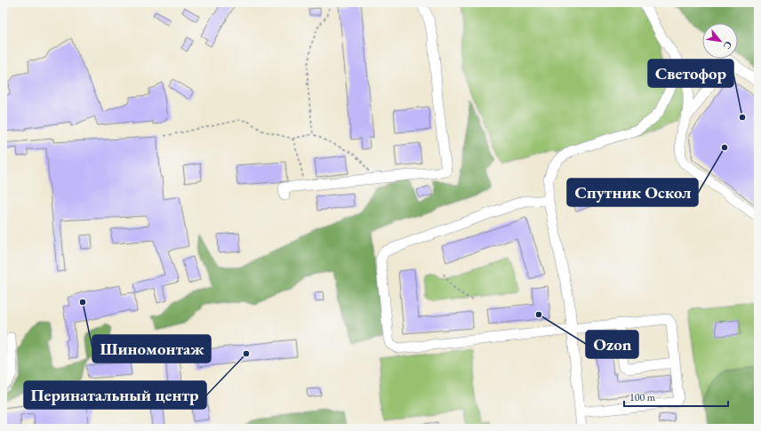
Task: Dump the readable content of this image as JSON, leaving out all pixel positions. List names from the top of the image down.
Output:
{
  "places": [
    "Светофор",
    "Спутник Оскол",
    "Шиномонтаж",
    "Ozon",
    "Перинатальный центр"
  ],
  "scale_bar": "100 m",
  "north": "bottom right"
}
